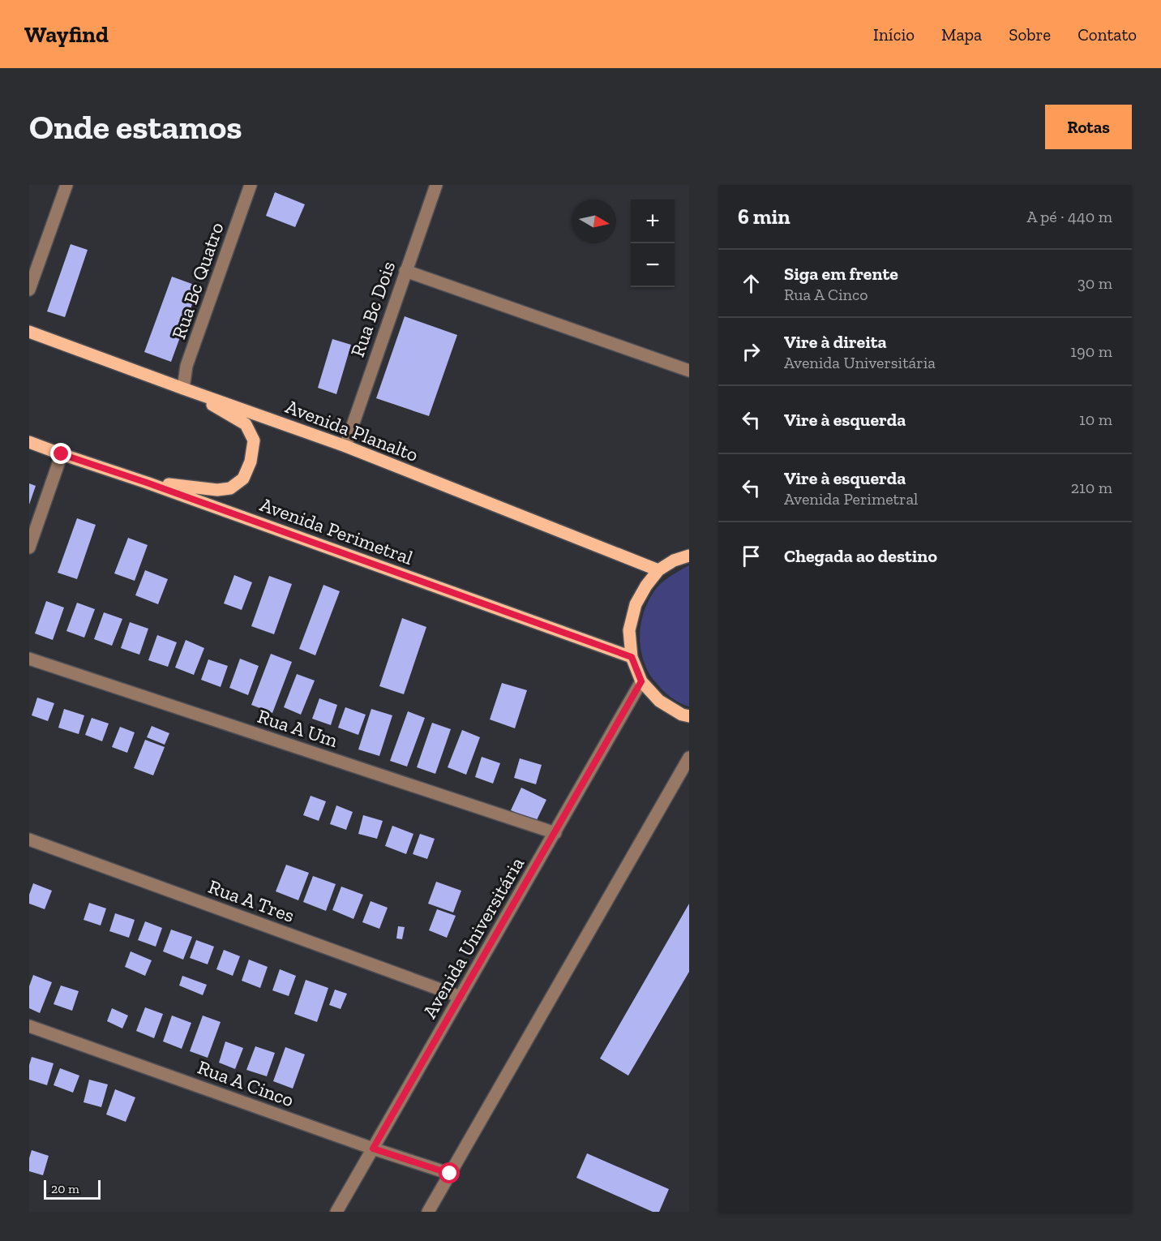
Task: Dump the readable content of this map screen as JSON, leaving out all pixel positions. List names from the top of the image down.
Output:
{
  "streets": {
    "main road": ["Avenida Planalto", "Avenida Perimetral"],
    "street": [
      "Rua Bc Quatro",
      "Rua Bc Dois",
      "Rua A Um",
      "Rua A Tres",
      "Avenida Universitária",
      "Rua A Cinco"
    ]
  },
  "crossings": [
    ["Rua Bc Quatro", "Avenida Planalto"],
    ["Rua Bc Dois", "Avenida Planalto"],
    ["Rua A Um", "Avenida Universitária"],
    ["Rua A Tres", "Avenida Universitária"],
    ["Avenida Universitária", "Rua A Cinco"]
  ],
  "scale_bar": "20 m",
  "north": "right",
  "page": {
    "header": "Wayfind",
    "nav": [
      "Início",
      "Mapa",
      "Sobre",
      "Contato"
    ],
    "buttons": "Rotas",
    "title": "Onde estamos",
    "heading": ["6 min", "A pé · 440 m"],
    "map_buttons": ["+", "−"],
    "list": [
      ["Siga em frente", "Rua A Cinco", "30 m"],
      ["Vire à direita", "Avenida Universitária", "190 m"],
      ["Vire à esquerda", "10 m"],
      ["Vire à esquerda", "Avenida Perimetral", "210 m"],
      "Chegada ao destino"
    ],
    "scale": "20 m"
  }
}
